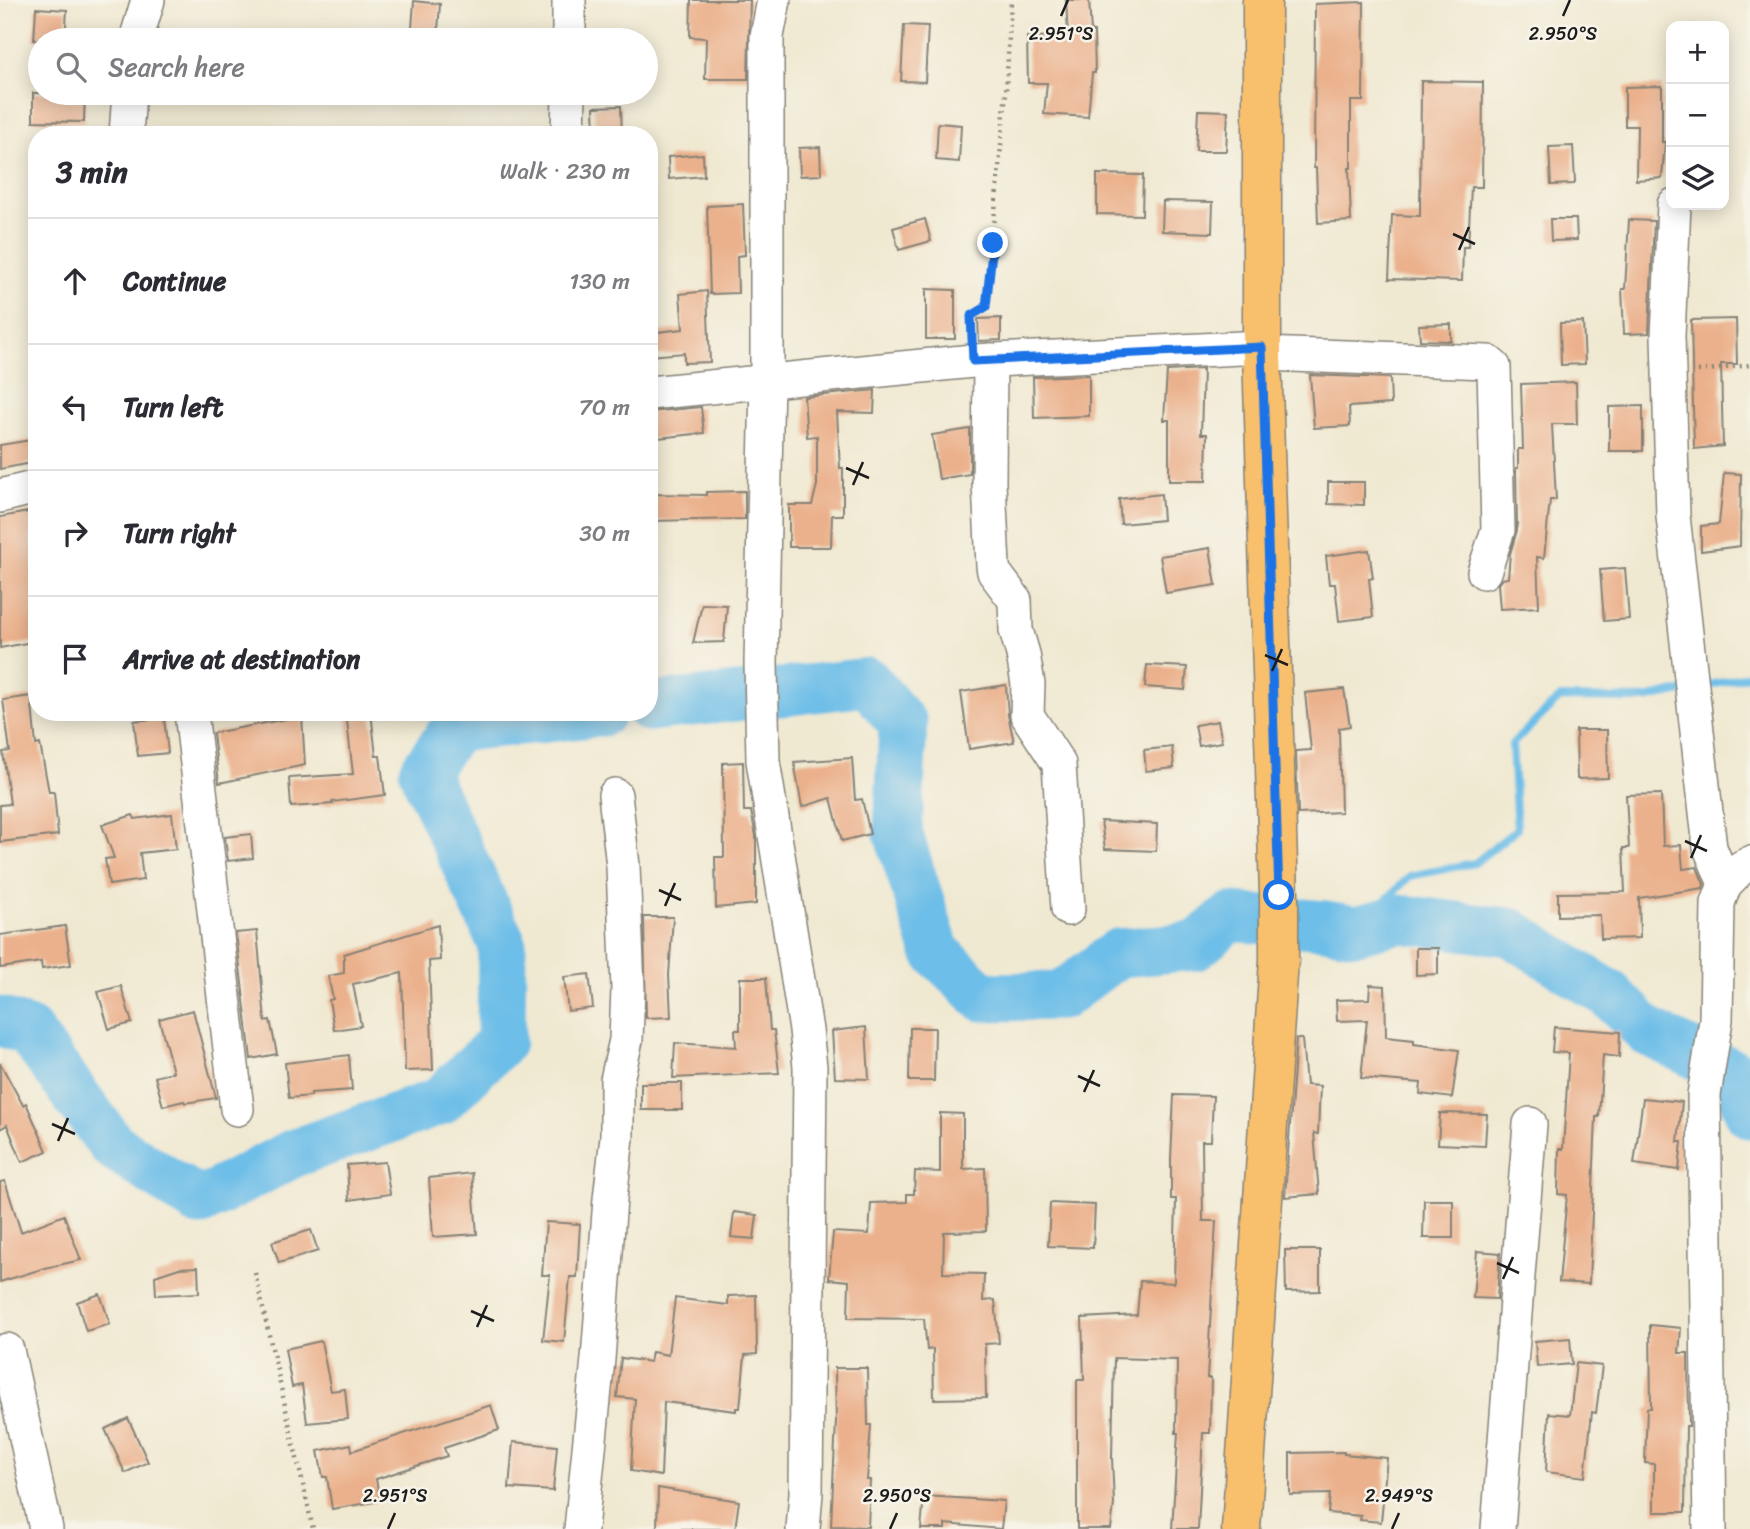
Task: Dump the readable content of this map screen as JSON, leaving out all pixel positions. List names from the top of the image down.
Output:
{
  "page": {
    "map_buttons": ["+", "−"],
    "search": "Search here",
    "heading": ["3 min", "Walk · 230 m"],
    "list": [
      ["Continue", "130 m"],
      ["Turn left", "70 m"],
      ["Turn right", "30 m"],
      "Arrive at destination"
    ]
  },
  "coordinates": ["2.951°S", "2.950°S", "2.949°S"]
}
